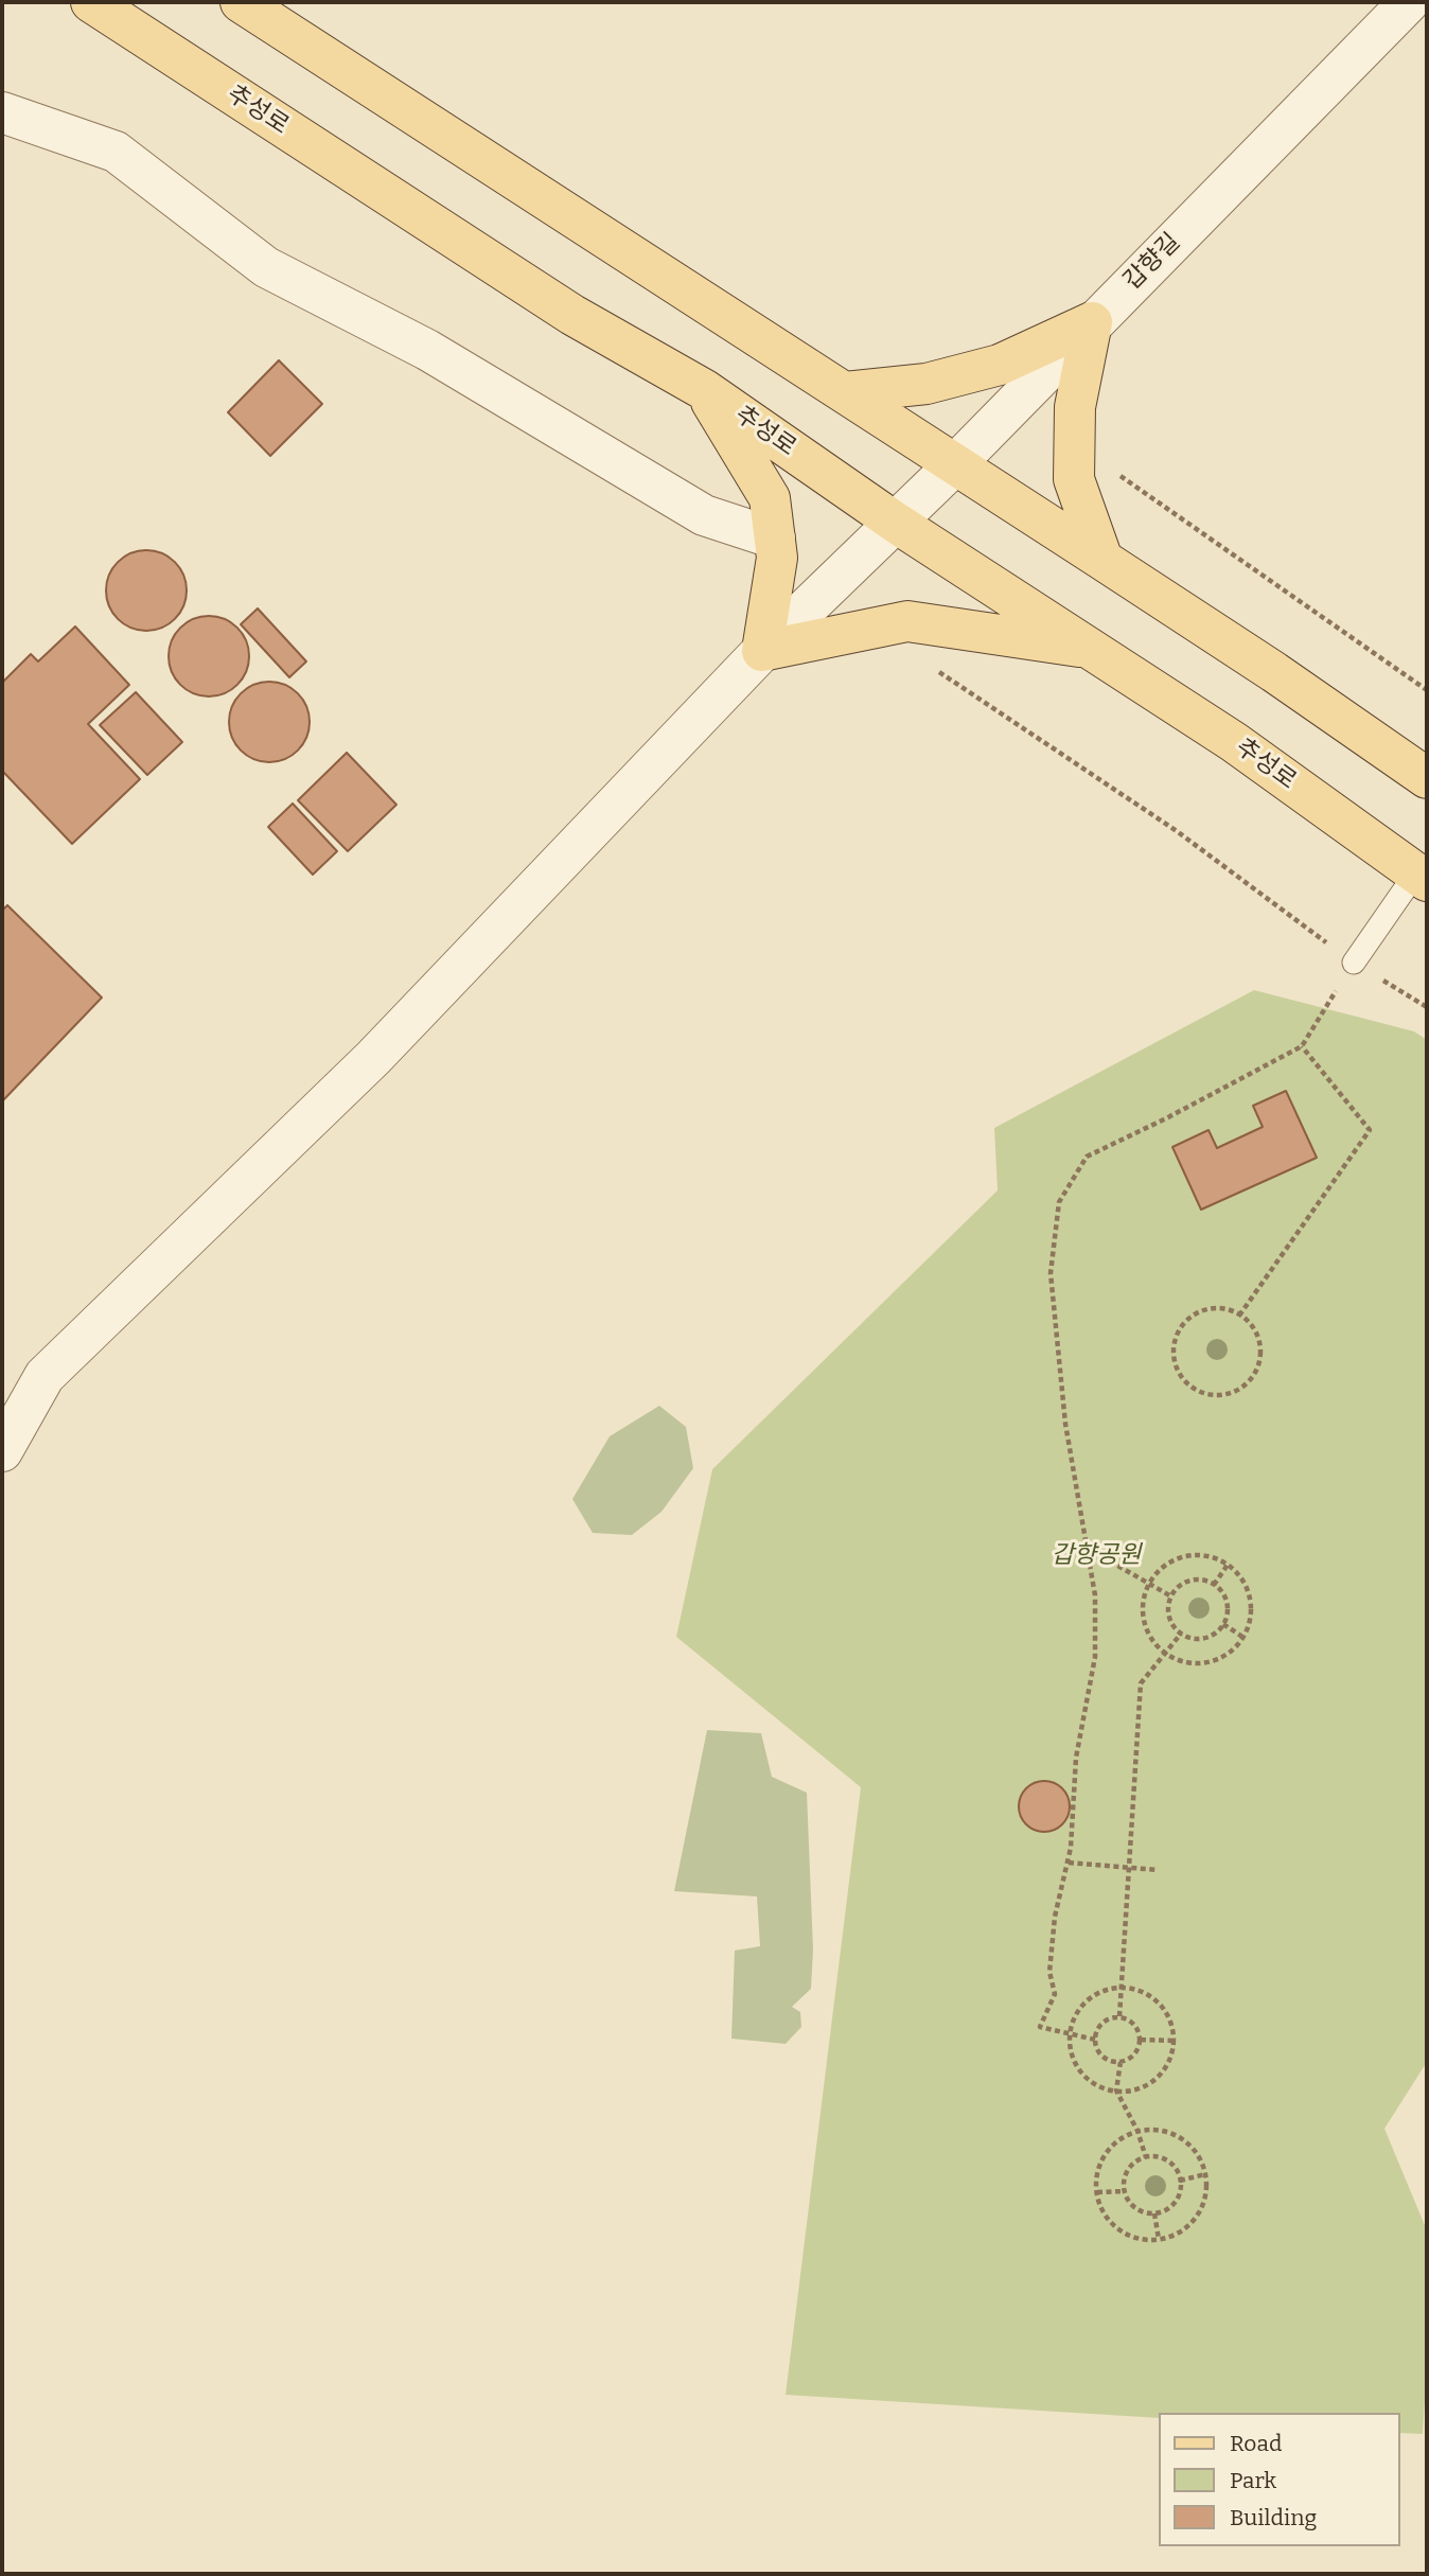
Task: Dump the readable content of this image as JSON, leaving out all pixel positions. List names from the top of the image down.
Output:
{
  "streets": {
    "main road": ["추성로"],
    "street": ["갑향길"]
  },
  "crossings": [
    ["추성로", "갑향길"]
  ],
  "parks": ["갑향공원"],
  "legend": ["Road", "Park", "Building"]
}
